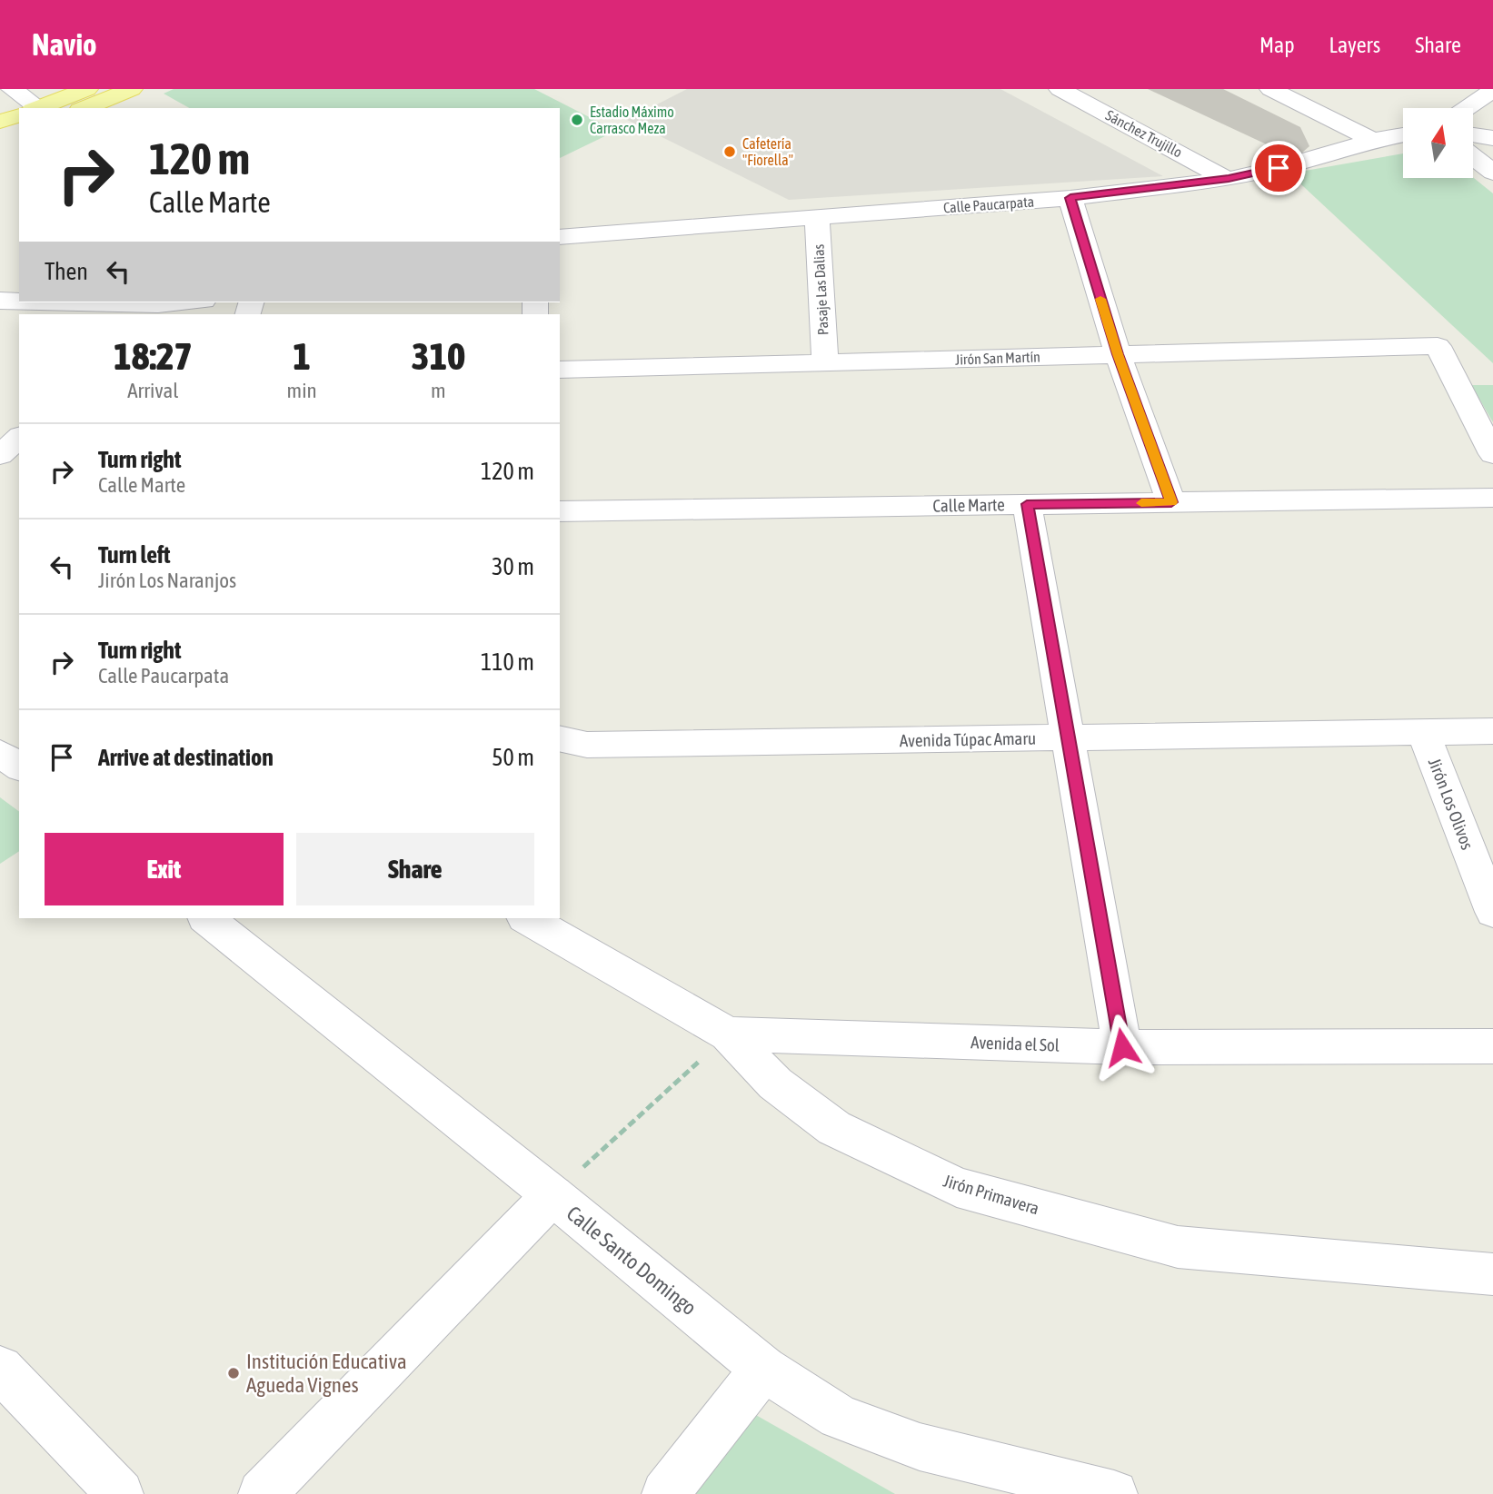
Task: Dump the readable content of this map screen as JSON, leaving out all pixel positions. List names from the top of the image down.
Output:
{
  "streets": {
    "street": [
      "Sánchez Trujillo",
      "Calle Paucarpata",
      "Pasaje Las Dalias",
      "Jirón San Martín",
      "Calle Marte",
      "Avenida Túpac Amaru",
      "Jirón Los Olivos",
      "Avenida el Sol",
      "Jirón Primavera",
      "Calle Santo Domingo"
    ]
  },
  "crossings": [
    ["Sánchez Trujillo", "Calle Paucarpata"],
    ["Calle Paucarpata", "Pasaje Las Dalias"],
    ["Pasaje Las Dalias", "Jirón San Martín"],
    ["Avenida Túpac Amaru", "Jirón Los Olivos"],
    ["Avenida el Sol", "Jirón Primavera"]
  ],
  "places": ["Estadio Máximo Carrasco Meza", "Cafetería \"Fiorella\"", "Institución Educativa Agueda Vignes"],
  "north": "top",
  "page": {
    "header": "Navio",
    "nav": ["Map", "Layers", "Share"],
    "turn": ["120 m", "Calle Marte"],
    "then": "Then",
    "eta": [
      "18:27",
      "Arrival",
      "1",
      "min",
      "310",
      "m"
    ],
    "list": [
      {
        "name": "Turn right",
        "note": "Calle Marte",
        "value": "120 m"
      },
      {
        "name": "Turn left",
        "note": "Jirón Los Naranjos",
        "value": "30 m"
      },
      {
        "name": "Turn right",
        "note": "Calle Paucarpata",
        "value": "110 m"
      },
      {
        "name": "Arrive at destination",
        "value": "50 m"
      }
    ],
    "buttons": ["Exit", "Share"]
  }
}
